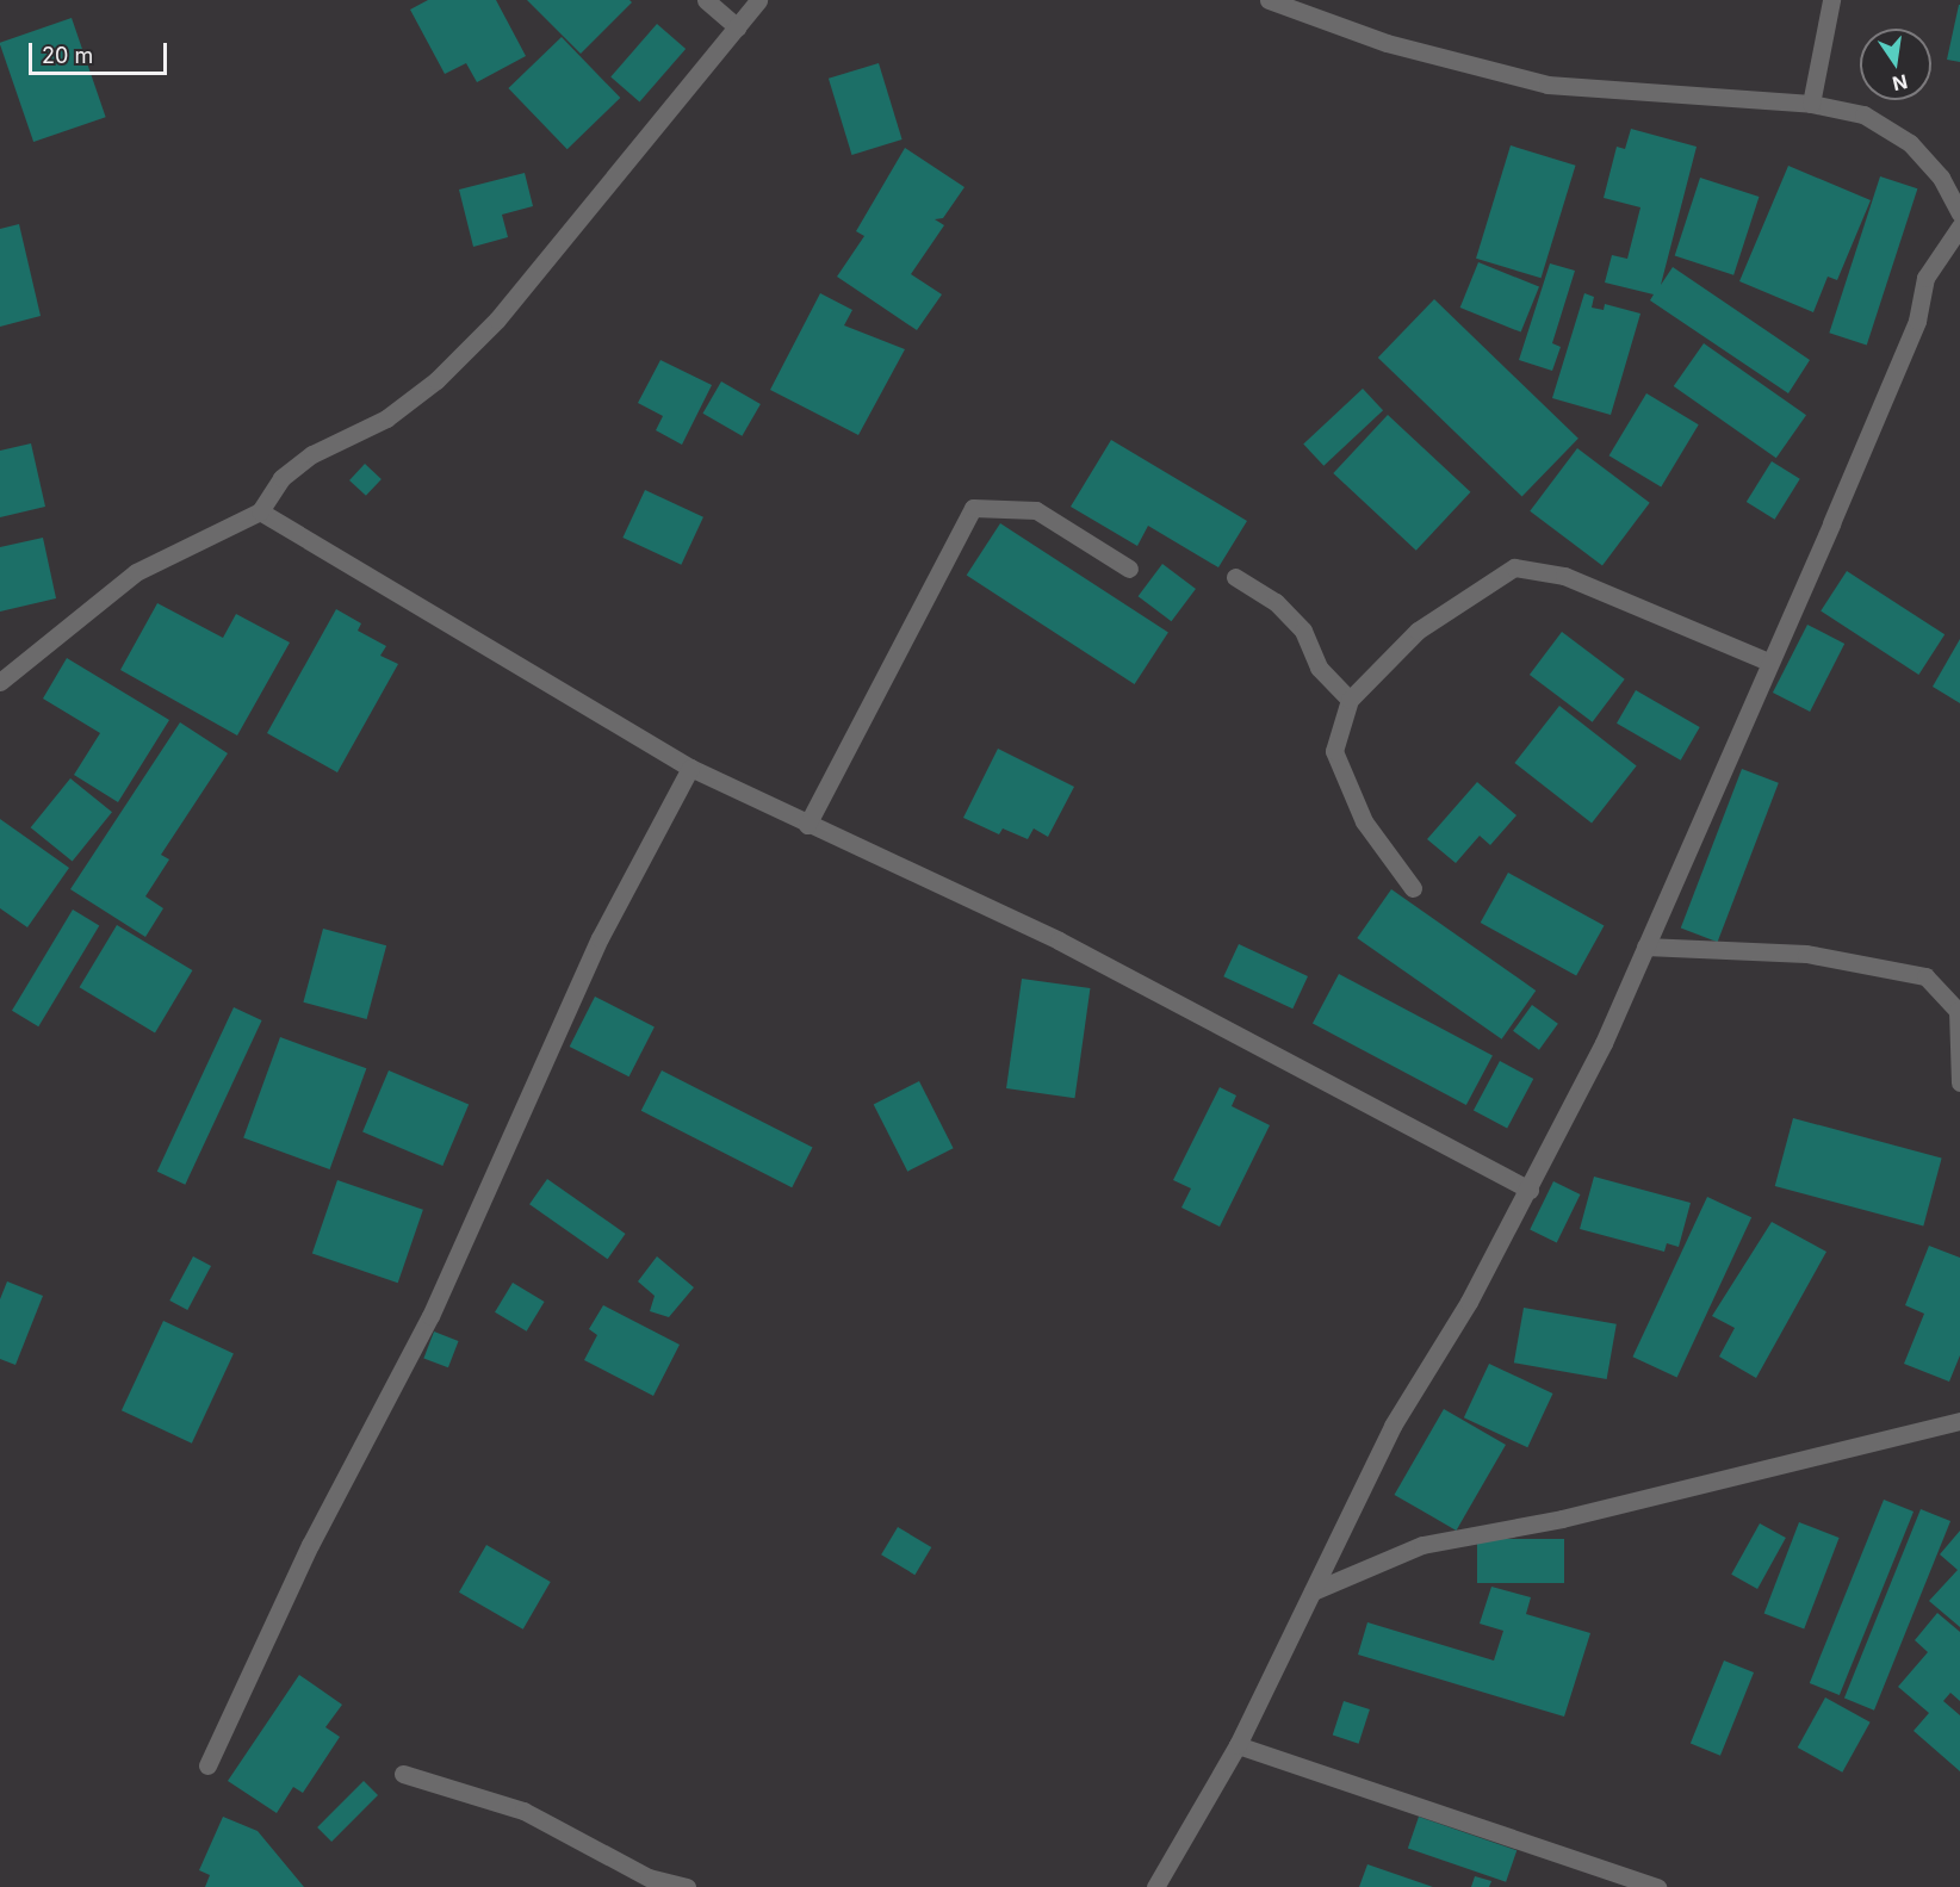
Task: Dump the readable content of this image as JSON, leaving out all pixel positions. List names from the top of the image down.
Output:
{
  "scale_bar": "20 m",
  "north": "bottom"
}
